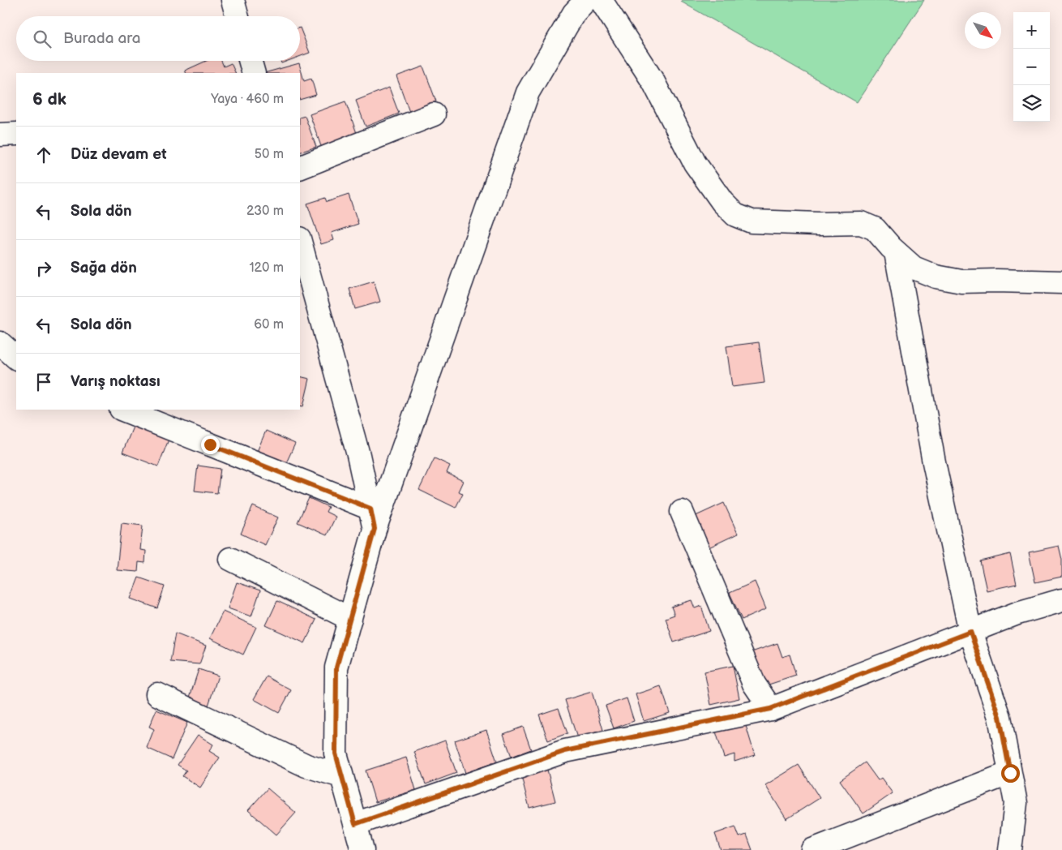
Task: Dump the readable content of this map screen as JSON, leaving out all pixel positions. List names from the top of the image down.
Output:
{
  "north": "bottom right",
  "page": {
    "map_buttons": ["+", "−"],
    "search": "Burada ara",
    "heading": ["6 dk", "Yaya · 460 m"],
    "list": [
      ["Düz devam et", "50 m"],
      ["Sola dön", "230 m"],
      ["Sağa dön", "120 m"],
      ["Sola dön", "60 m"],
      "Varış noktası"
    ]
  }
}
